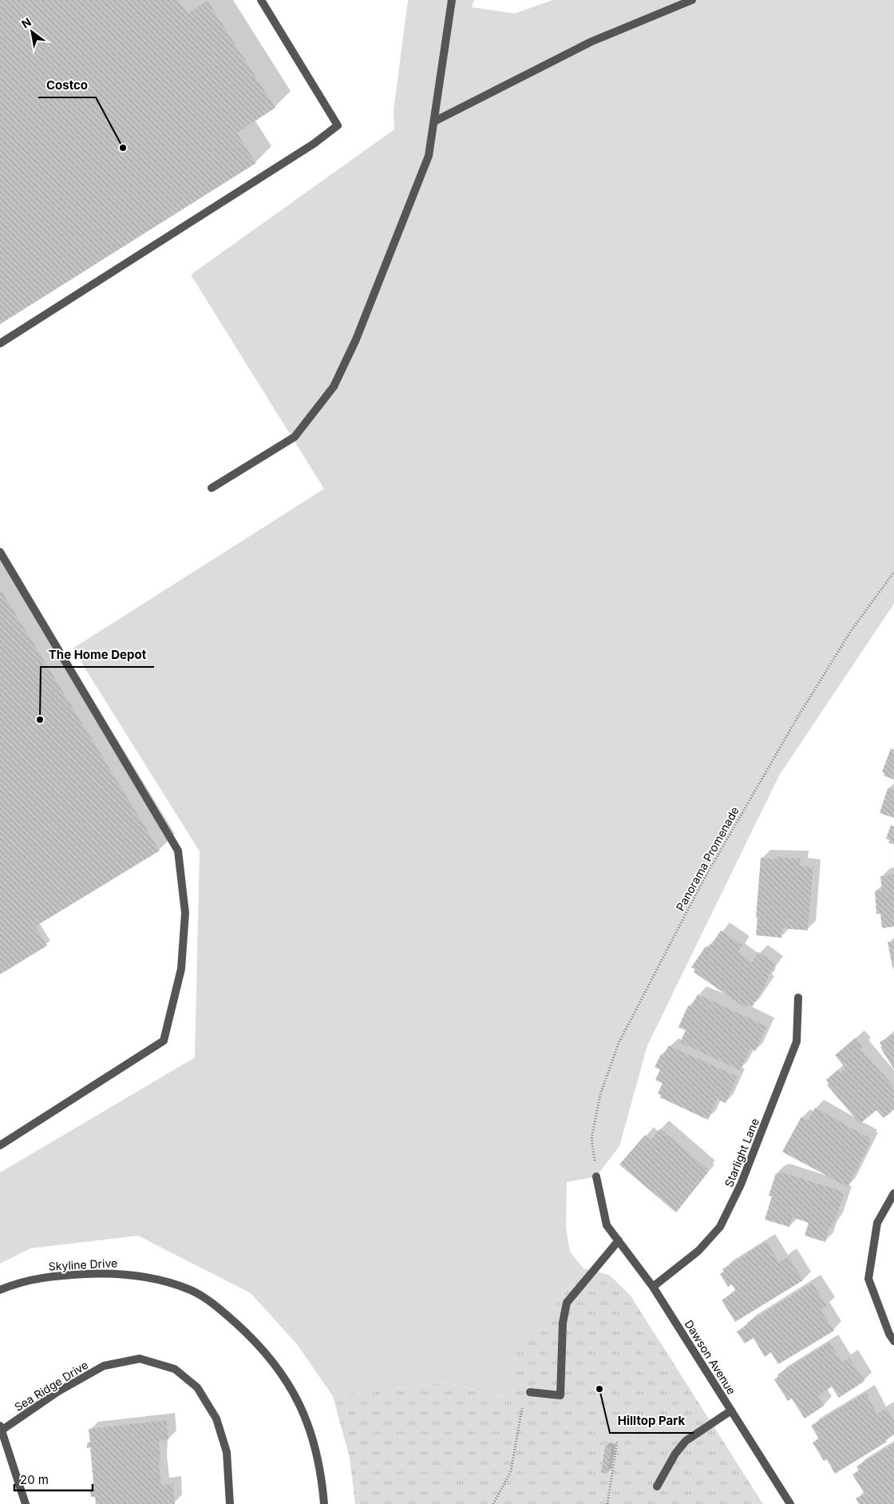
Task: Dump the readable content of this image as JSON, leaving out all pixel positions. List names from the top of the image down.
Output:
{
  "streets": {
    "street": [
      "Starlight Lane",
      "Skyline Drive",
      "Dawson Avenue",
      "Sea Ridge Drive"
    ],
    "path": ["Panorama Promenade"]
  },
  "crossings": [
    ["Panorama Promenade", "Dawson Avenue"],
    ["Starlight Lane", "Dawson Avenue"]
  ],
  "places": ["Costco", "The Home Depot", "Hilltop Park"],
  "scale_bar": "20 m",
  "north": "top left"
}
